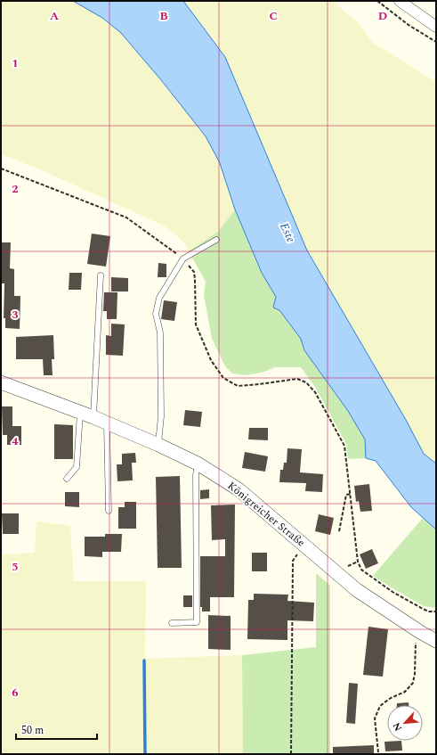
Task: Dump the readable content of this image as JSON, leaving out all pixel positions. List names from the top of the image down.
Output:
{
  "streets": {
    "street": ["Königreicher Straße"]
  },
  "water": ["Este"],
  "scale_bar": "50 m",
  "north": "bottom left",
  "grid": {
    "columns": [
      "A",
      "B",
      "C",
      "D"
    ],
    "rows": [
      "1",
      "2",
      "3",
      "4",
      "5",
      "6"
    ]
  }
}
